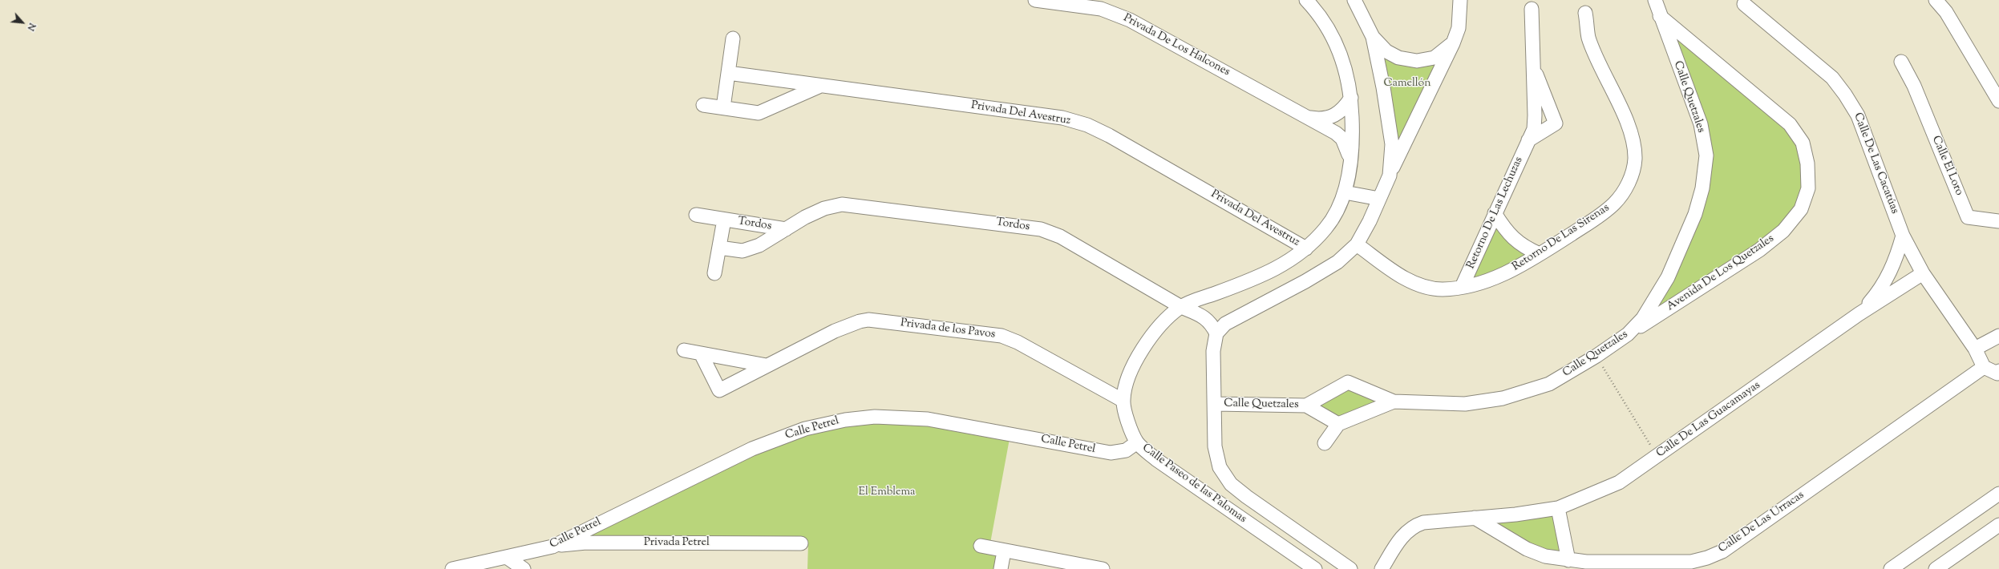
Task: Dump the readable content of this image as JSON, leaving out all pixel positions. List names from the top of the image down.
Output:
{
  "streets": {
    "street": [
      "Privada De Los Halcones",
      "Calle Quetzales",
      "Privada Del Avestruz",
      "Calle De Las Cacatúas",
      "Calle El Loro",
      "Retorno De Las Lechuzas",
      "Tordos",
      "Retorno De Las Sirenas",
      "Avenida De Los Quetzales",
      "Privada de los Pavos",
      "Calle De Las Guacamayas",
      "Calle Petrel",
      "Calle Paseo de las Palomas",
      "Calle De Las Urracas",
      "Privada Petrel"
    ]
  },
  "crossings": [
    ["Privada De Los Halcones", "Calle Paseo de las Palomas"],
    ["Calle Quetzales", "Avenida De Los Quetzales"],
    ["Calle Quetzales", "Calle Paseo de las Palomas"],
    ["Privada Del Avestruz", "Calle Paseo de las Palomas"],
    ["Calle De Las Cacatúas", "Calle De Las Guacamayas"],
    ["Calle De Las Cacatúas", "Calle De Las Urracas"],
    ["Retorno De Las Lechuzas", "Retorno De Las Sirenas"],
    ["Tordos", "Calle Paseo de las Palomas"],
    ["Privada de los Pavos", "Calle Paseo de las Palomas"],
    ["Calle De Las Guacamayas", "Calle De Las Urracas"],
    ["Calle Petrel", "Calle Paseo de las Palomas"],
    ["Calle Petrel", "Privada Petrel"]
  ],
  "parks": ["Camellón", "El Emblema"],
  "north": "bottom right"
}
